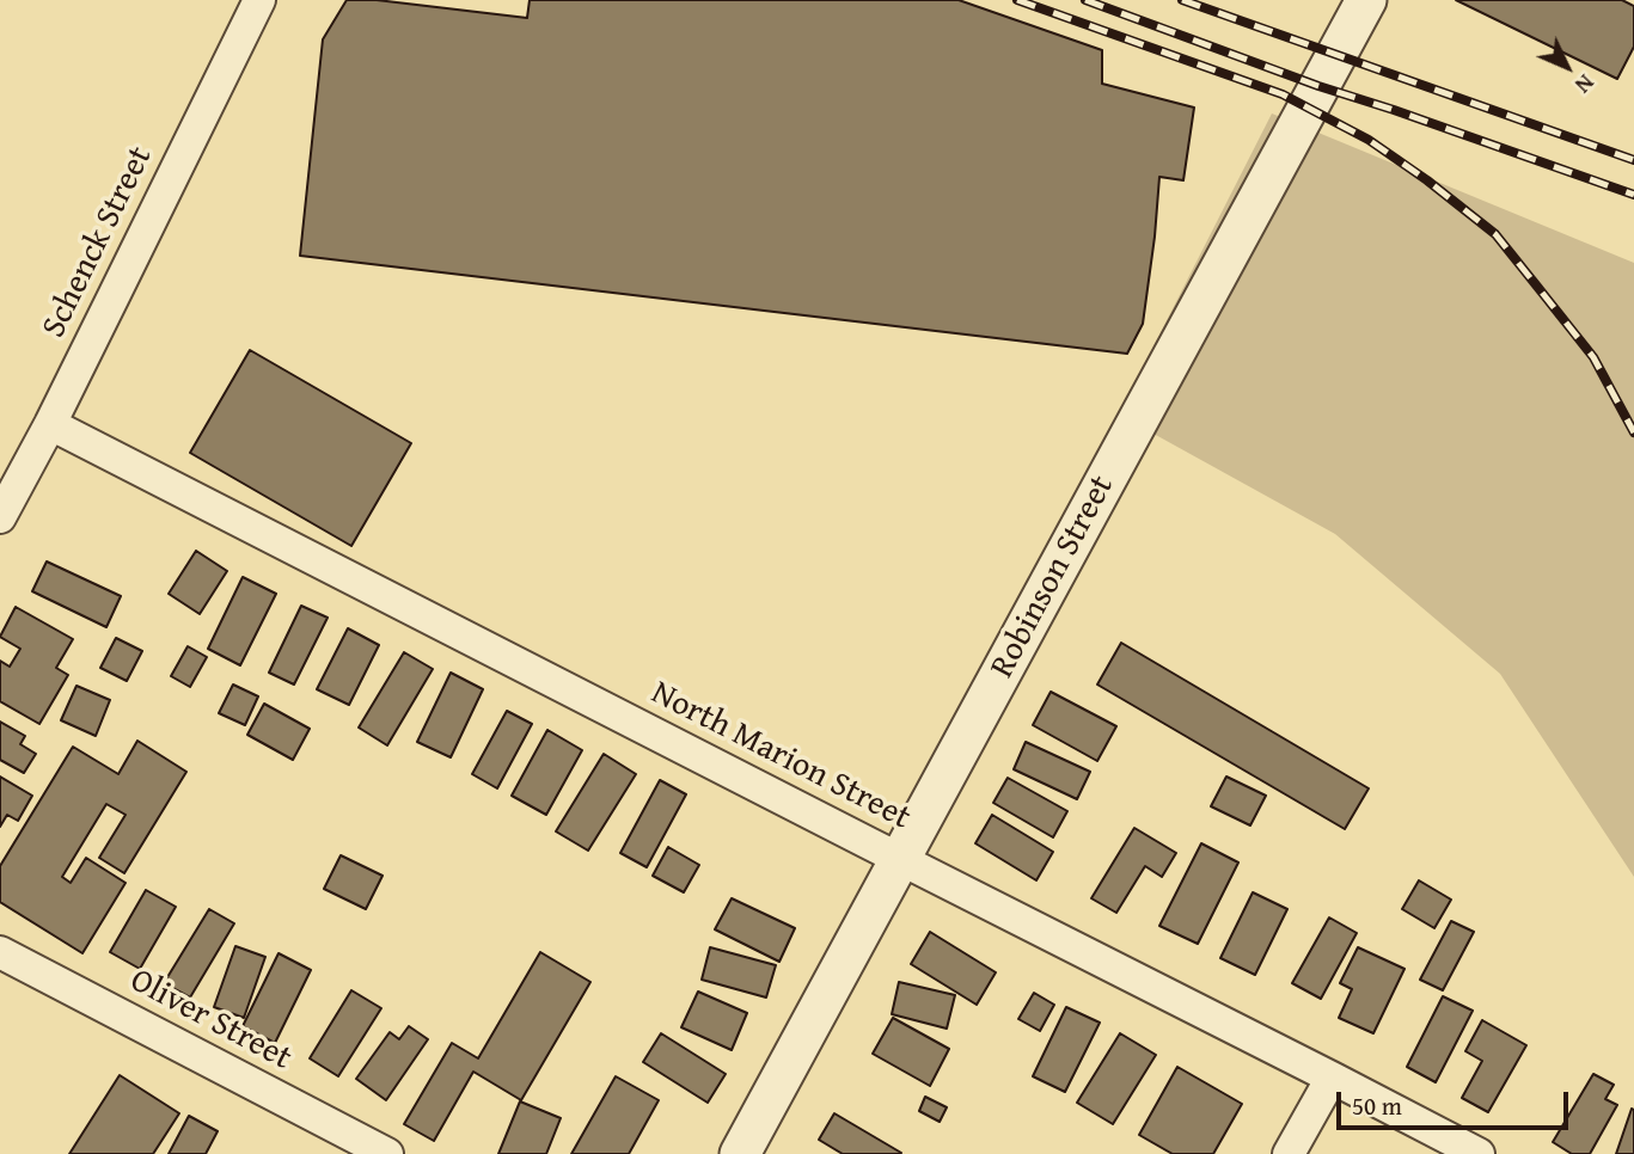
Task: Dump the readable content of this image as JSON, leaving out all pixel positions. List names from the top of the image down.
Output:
{
  "streets": {
    "street": [
      "Schenck Street",
      "Robinson Street",
      "North Marion Street",
      "Oliver Street"
    ]
  },
  "crossings": [
    ["Schenck Street", "North Marion Street"],
    ["Robinson Street", "North Marion Street"]
  ],
  "scale_bar": "50 m",
  "north": "bottom right"
}
